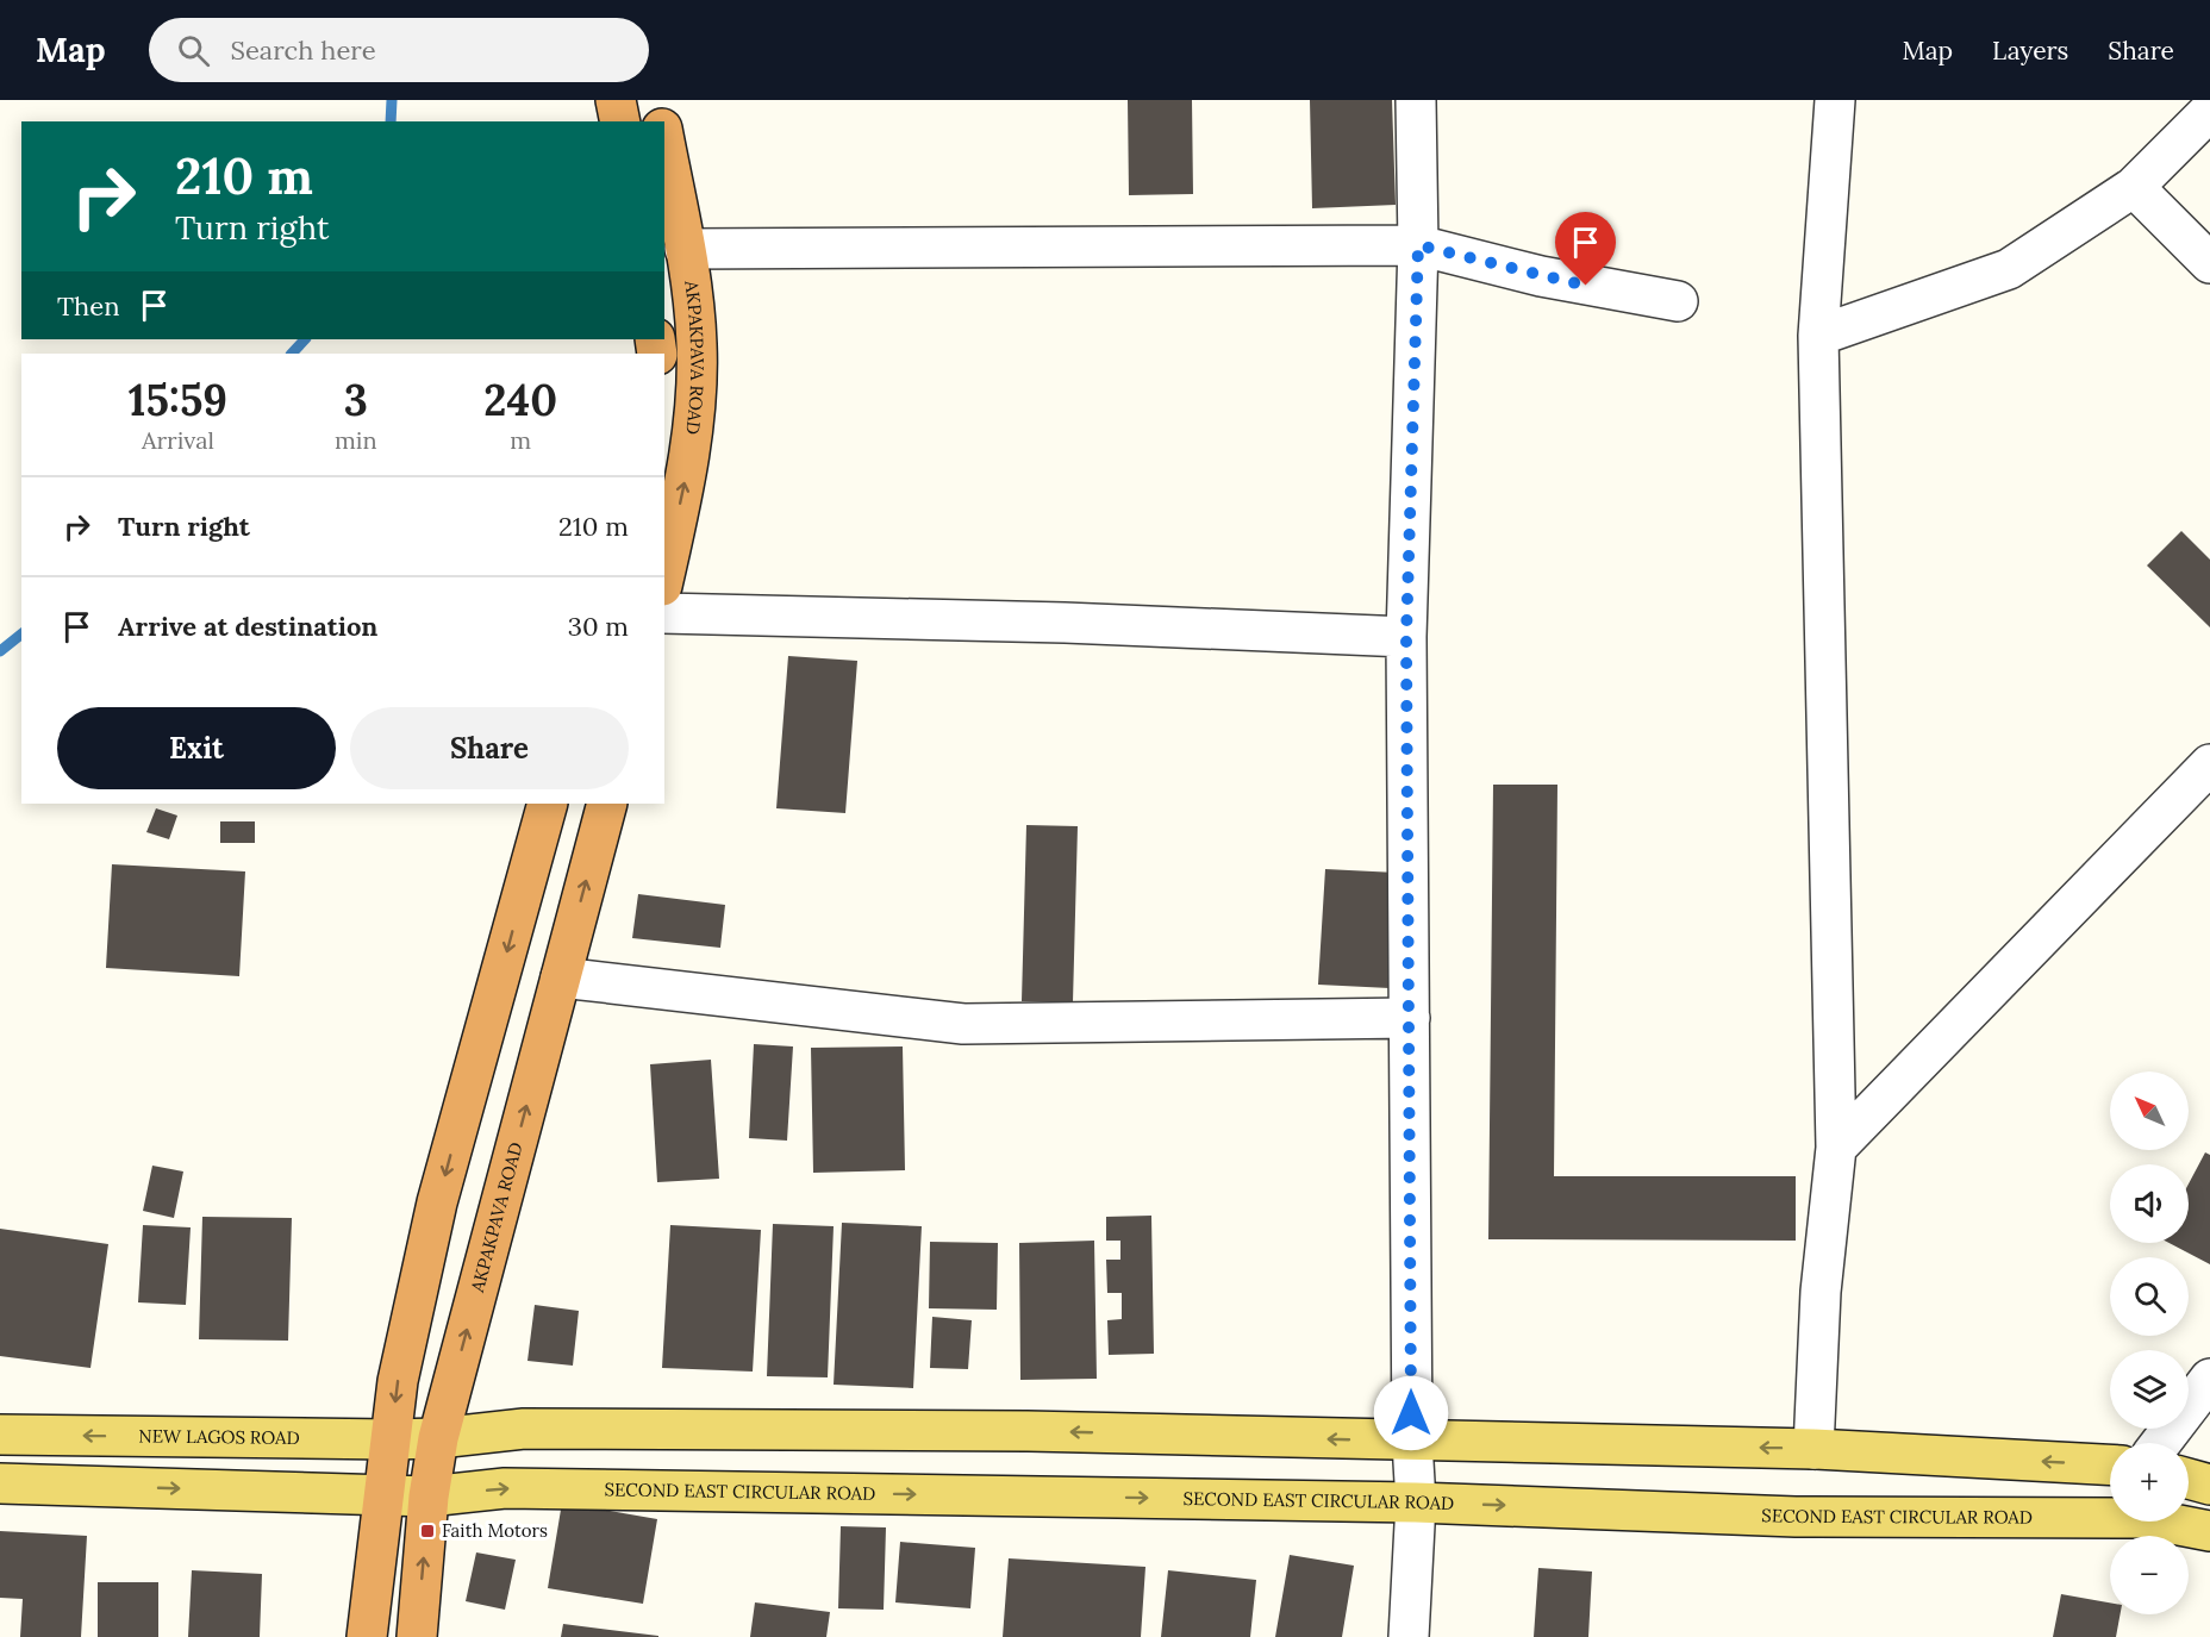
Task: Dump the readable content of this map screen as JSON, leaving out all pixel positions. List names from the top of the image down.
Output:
{
  "streets": {
    "highway": ["AKPAKPAVA ROAD"],
    "main road": ["NEW LAGOS ROAD", "SECOND EAST CIRCULAR ROAD"]
  },
  "crossings": [
    ["AKPAKPAVA ROAD", "NEW LAGOS ROAD"],
    ["AKPAKPAVA ROAD", "SECOND EAST CIRCULAR ROAD"]
  ],
  "places": {
    "transit": ["Faith Motors"]
  },
  "north": "top left",
  "page": {
    "header": "Map",
    "search": "Search here",
    "nav": ["Map", "Layers", "Share"],
    "turn": ["210 m", "Turn right"],
    "then": "Then",
    "eta": [
      "15:59",
      "Arrival",
      "3",
      "min",
      "240",
      "m"
    ],
    "list": [
      {
        "name": "Turn right",
        "value": "210 m"
      },
      {
        "name": "Arrive at destination",
        "value": "30 m"
      }
    ],
    "buttons": ["Exit", "Share"],
    "map_buttons": ["+", "−"]
  }
}
